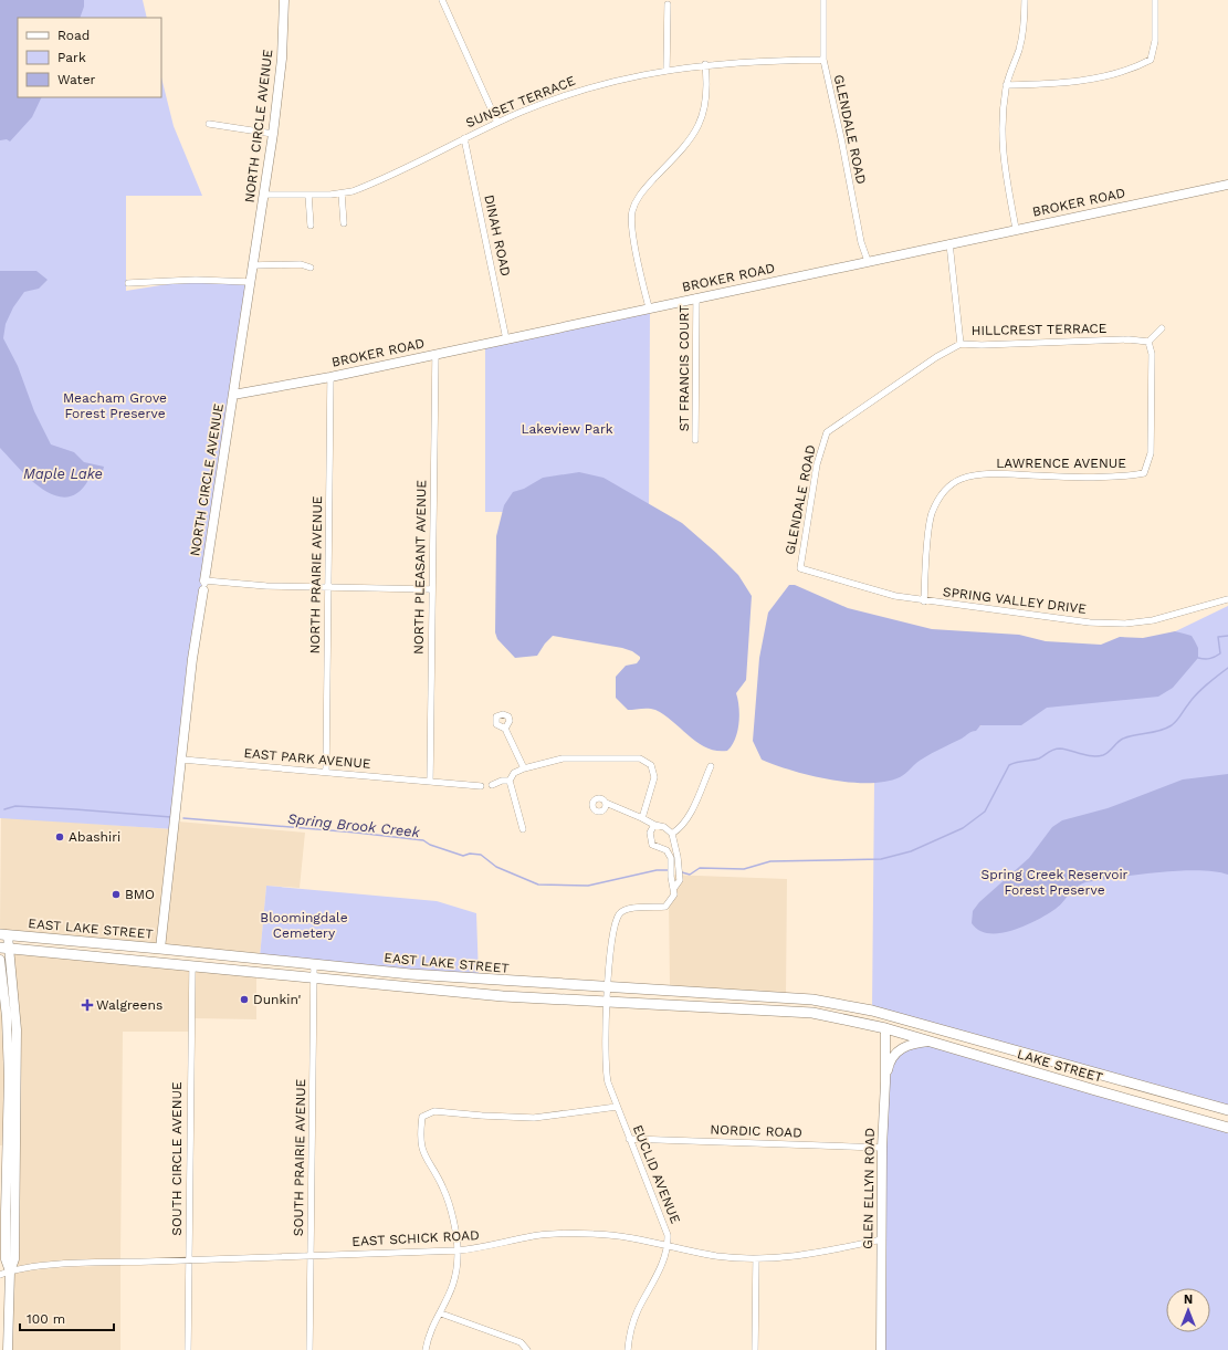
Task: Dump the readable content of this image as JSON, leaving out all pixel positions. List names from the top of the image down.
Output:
{
  "streets": {
    "main road": ["EAST LAKE STREET", "LAKE STREET"],
    "street": [
      "SUNSET TERRACE",
      "NORTH CIRCLE AVENUE",
      "GLENDALE ROAD",
      "BROKER ROAD",
      "DINAH ROAD",
      "HILLCREST TERRACE",
      "ST FRANCIS COURT",
      "LAWRENCE AVENUE",
      "NORTH PLEASANT AVENUE",
      "NORTH PRAIRIE AVENUE",
      "SPRING VALLEY DRIVE",
      "EAST PARK AVENUE",
      "NORDIC ROAD",
      "SOUTH PRAIRIE AVENUE",
      "SOUTH CIRCLE AVENUE",
      "EUCLID AVENUE",
      "GLEN ELLYN ROAD",
      "EAST SCHICK ROAD"
    ]
  },
  "crossings": [
    ["SUNSET TERRACE", "NORTH CIRCLE AVENUE"],
    ["SUNSET TERRACE", "GLENDALE ROAD"],
    ["SUNSET TERRACE", "DINAH ROAD"],
    ["NORTH CIRCLE AVENUE", "BROKER ROAD"],
    ["NORTH CIRCLE AVENUE", "EAST PARK AVENUE"],
    ["NORTH CIRCLE AVENUE", "EAST LAKE STREET"],
    ["GLENDALE ROAD", "BROKER ROAD"],
    ["GLENDALE ROAD", "HILLCREST TERRACE"],
    ["GLENDALE ROAD", "SPRING VALLEY DRIVE"],
    ["BROKER ROAD", "DINAH ROAD"],
    ["BROKER ROAD", "ST FRANCIS COURT"],
    ["BROKER ROAD", "NORTH PLEASANT AVENUE"],
    ["BROKER ROAD", "NORTH PRAIRIE AVENUE"],
    ["HILLCREST TERRACE", "LAWRENCE AVENUE"],
    ["LAWRENCE AVENUE", "SPRING VALLEY DRIVE"],
    ["NORTH PLEASANT AVENUE", "EAST PARK AVENUE"],
    ["NORTH PRAIRIE AVENUE", "EAST PARK AVENUE"],
    ["EAST LAKE STREET", "LAKE STREET"],
    ["EAST LAKE STREET", "SOUTH PRAIRIE AVENUE"],
    ["EAST LAKE STREET", "SOUTH CIRCLE AVENUE"],
    ["EAST LAKE STREET", "EUCLID AVENUE"],
    ["EAST LAKE STREET", "GLEN ELLYN ROAD"],
    ["LAKE STREET", "GLEN ELLYN ROAD"],
    ["NORDIC ROAD", "EUCLID AVENUE"],
    ["NORDIC ROAD", "GLEN ELLYN ROAD"],
    ["SOUTH PRAIRIE AVENUE", "EAST SCHICK ROAD"],
    ["SOUTH CIRCLE AVENUE", "EAST SCHICK ROAD"],
    ["EUCLID AVENUE", "EAST SCHICK ROAD"],
    ["GLEN ELLYN ROAD", "EAST SCHICK ROAD"]
  ],
  "water": ["Maple Lake", "Spring Brook Creek"],
  "parks": [
    "Meacham Grove Forest Preserve",
    "Lakeview Park",
    "Spring Creek Reservoir Forest Preserve",
    "Bloomingdale Cemetery"
  ],
  "places": {
    "other": ["Abashiri", "BMO", "Dunkin'"],
    "health": ["Walgreens"]
  },
  "legend": ["Road", "Park", "Water"],
  "scale_bar": "100 m",
  "north": "top"
}
